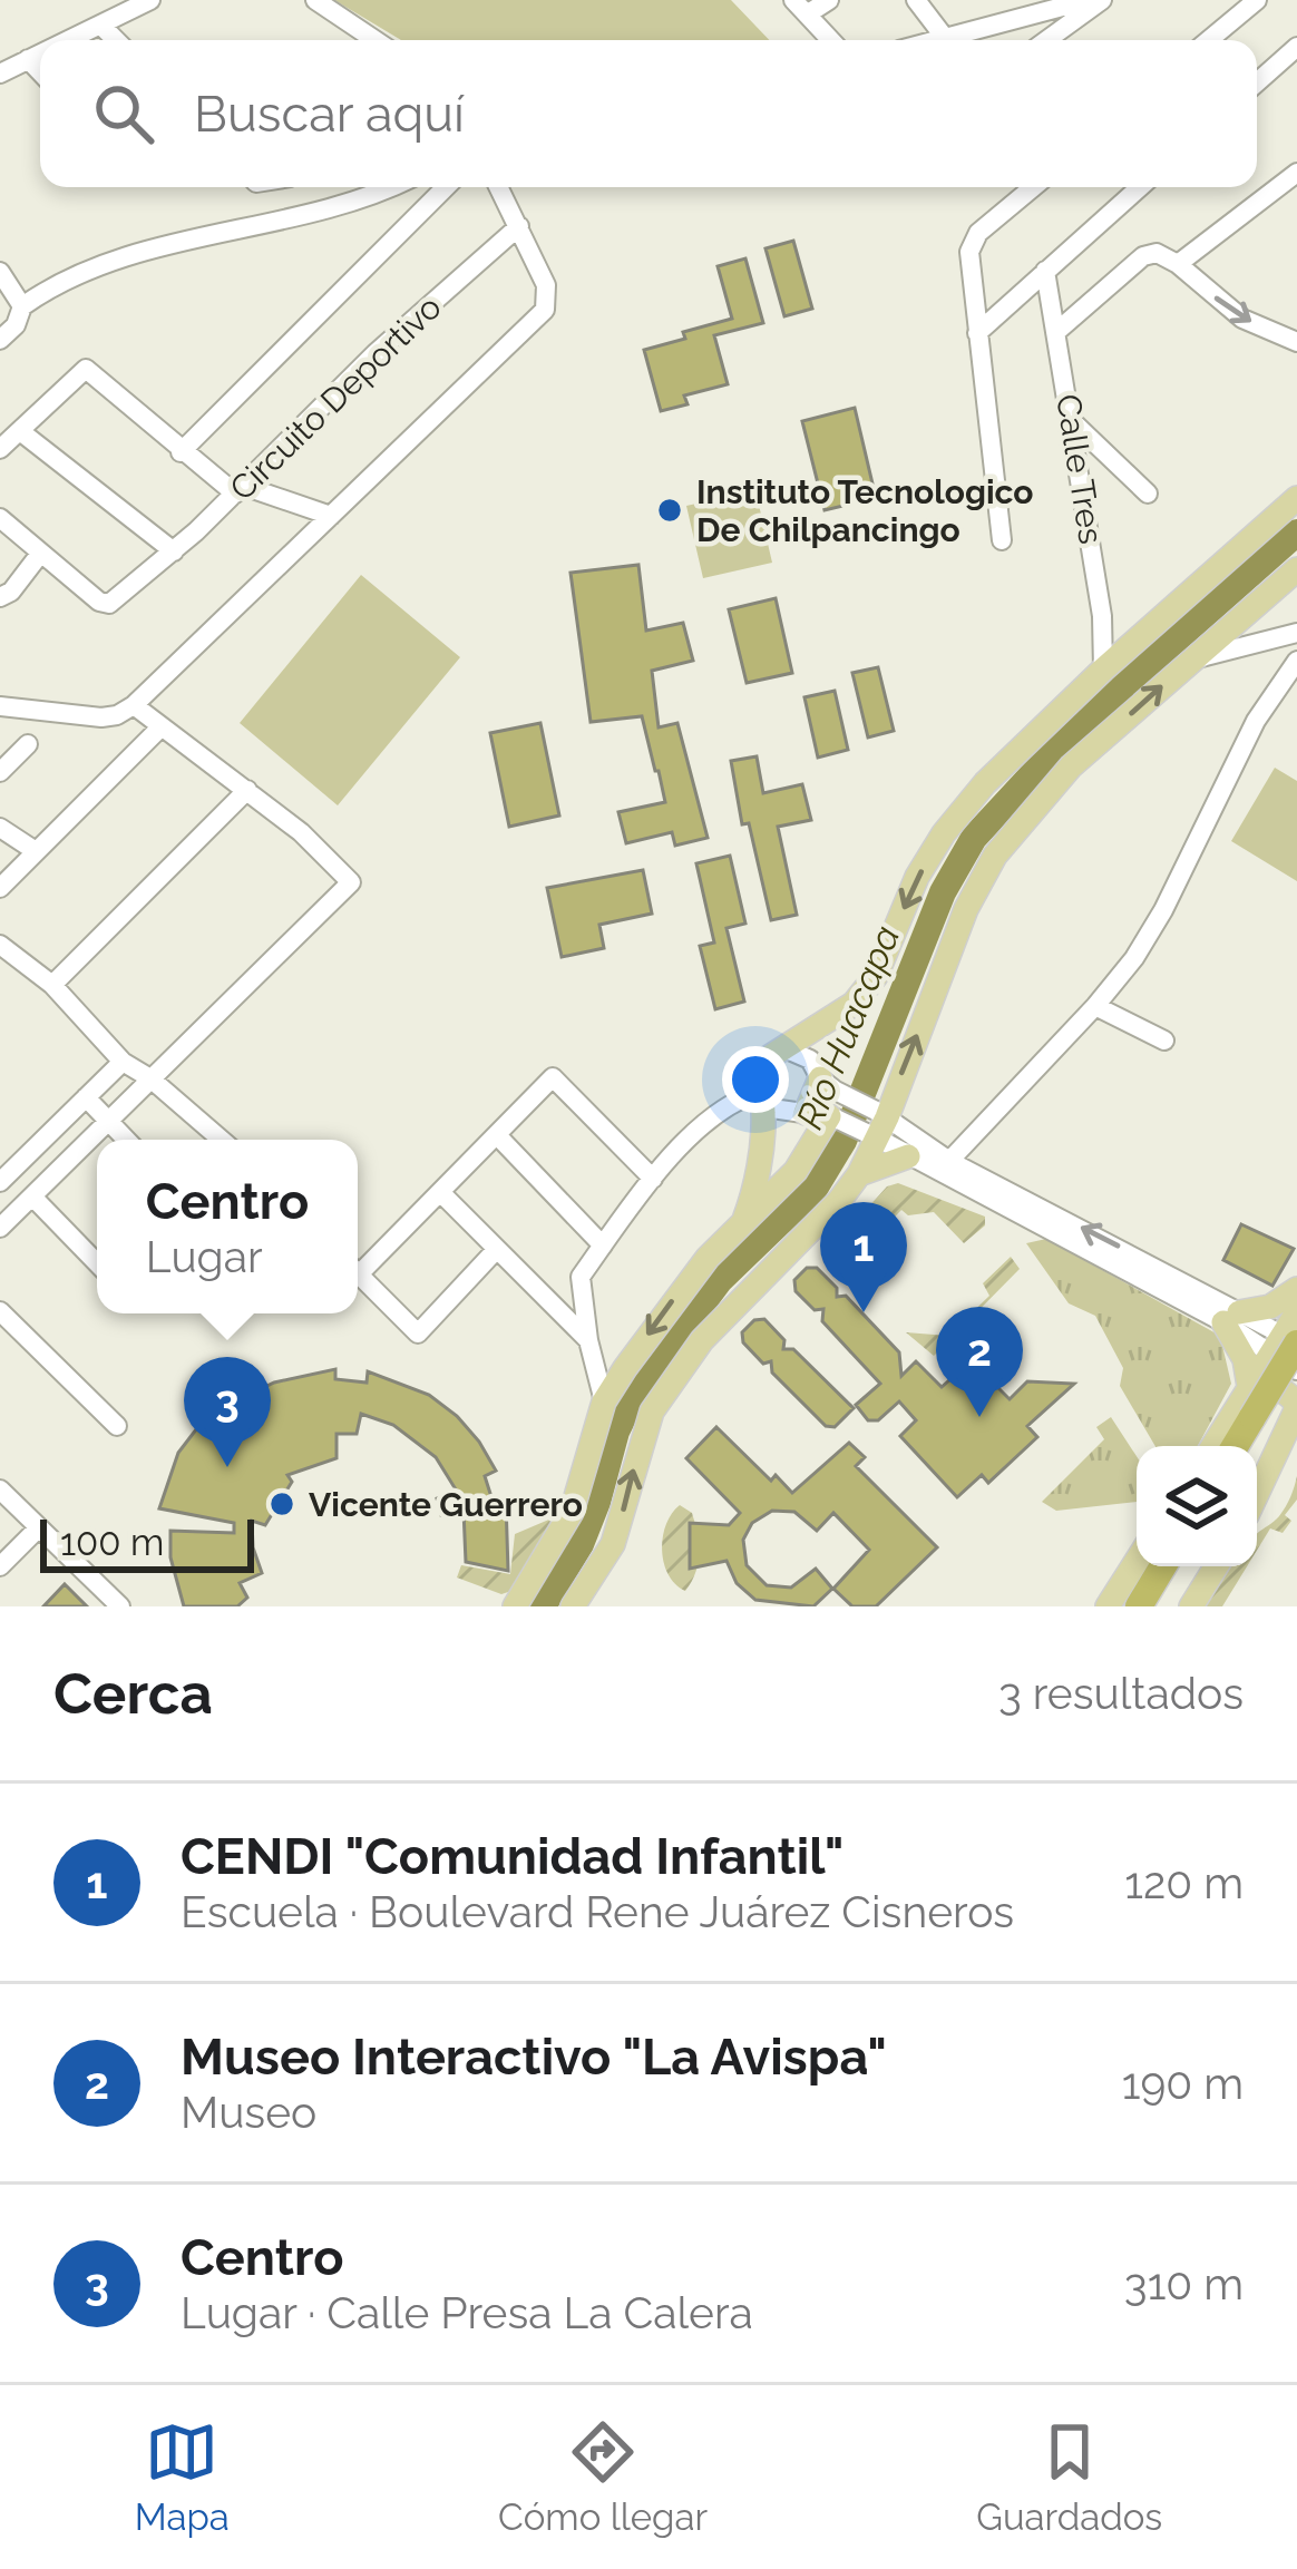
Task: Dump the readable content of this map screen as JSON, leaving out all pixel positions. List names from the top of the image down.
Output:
{
  "streets": {
    "street": ["Circuito Deportivo", "Calle Tres"]
  },
  "water": ["Río Huacapa"],
  "places": ["Instituto Tecnologico De Chilpancingo", "Vicente Guerrero"],
  "scale_bar": "100 m",
  "page": {
    "search": "Buscar aquí",
    "popup": ["Centro", "Lugar"],
    "pins": ["1", "2", "3"],
    "scale": "100 m",
    "heading": ["Cerca", "3 resultados"],
    "list": [
      {
        "mark": "1",
        "name": "CENDI \"Comunidad Infantil\"",
        "note": "Escuela · Boulevard Rene Juárez Cisneros",
        "value": "120 m"
      },
      {
        "mark": "2",
        "name": "Museo Interactivo \"La Avispa\"",
        "note": "Museo",
        "value": "190 m"
      },
      {
        "mark": "3",
        "name": "Centro",
        "note": "Lugar · Calle Presa La Calera",
        "value": "310 m"
      }
    ],
    "nav": ["Mapa", "Cómo llegar", "Guardados"]
  }
}
